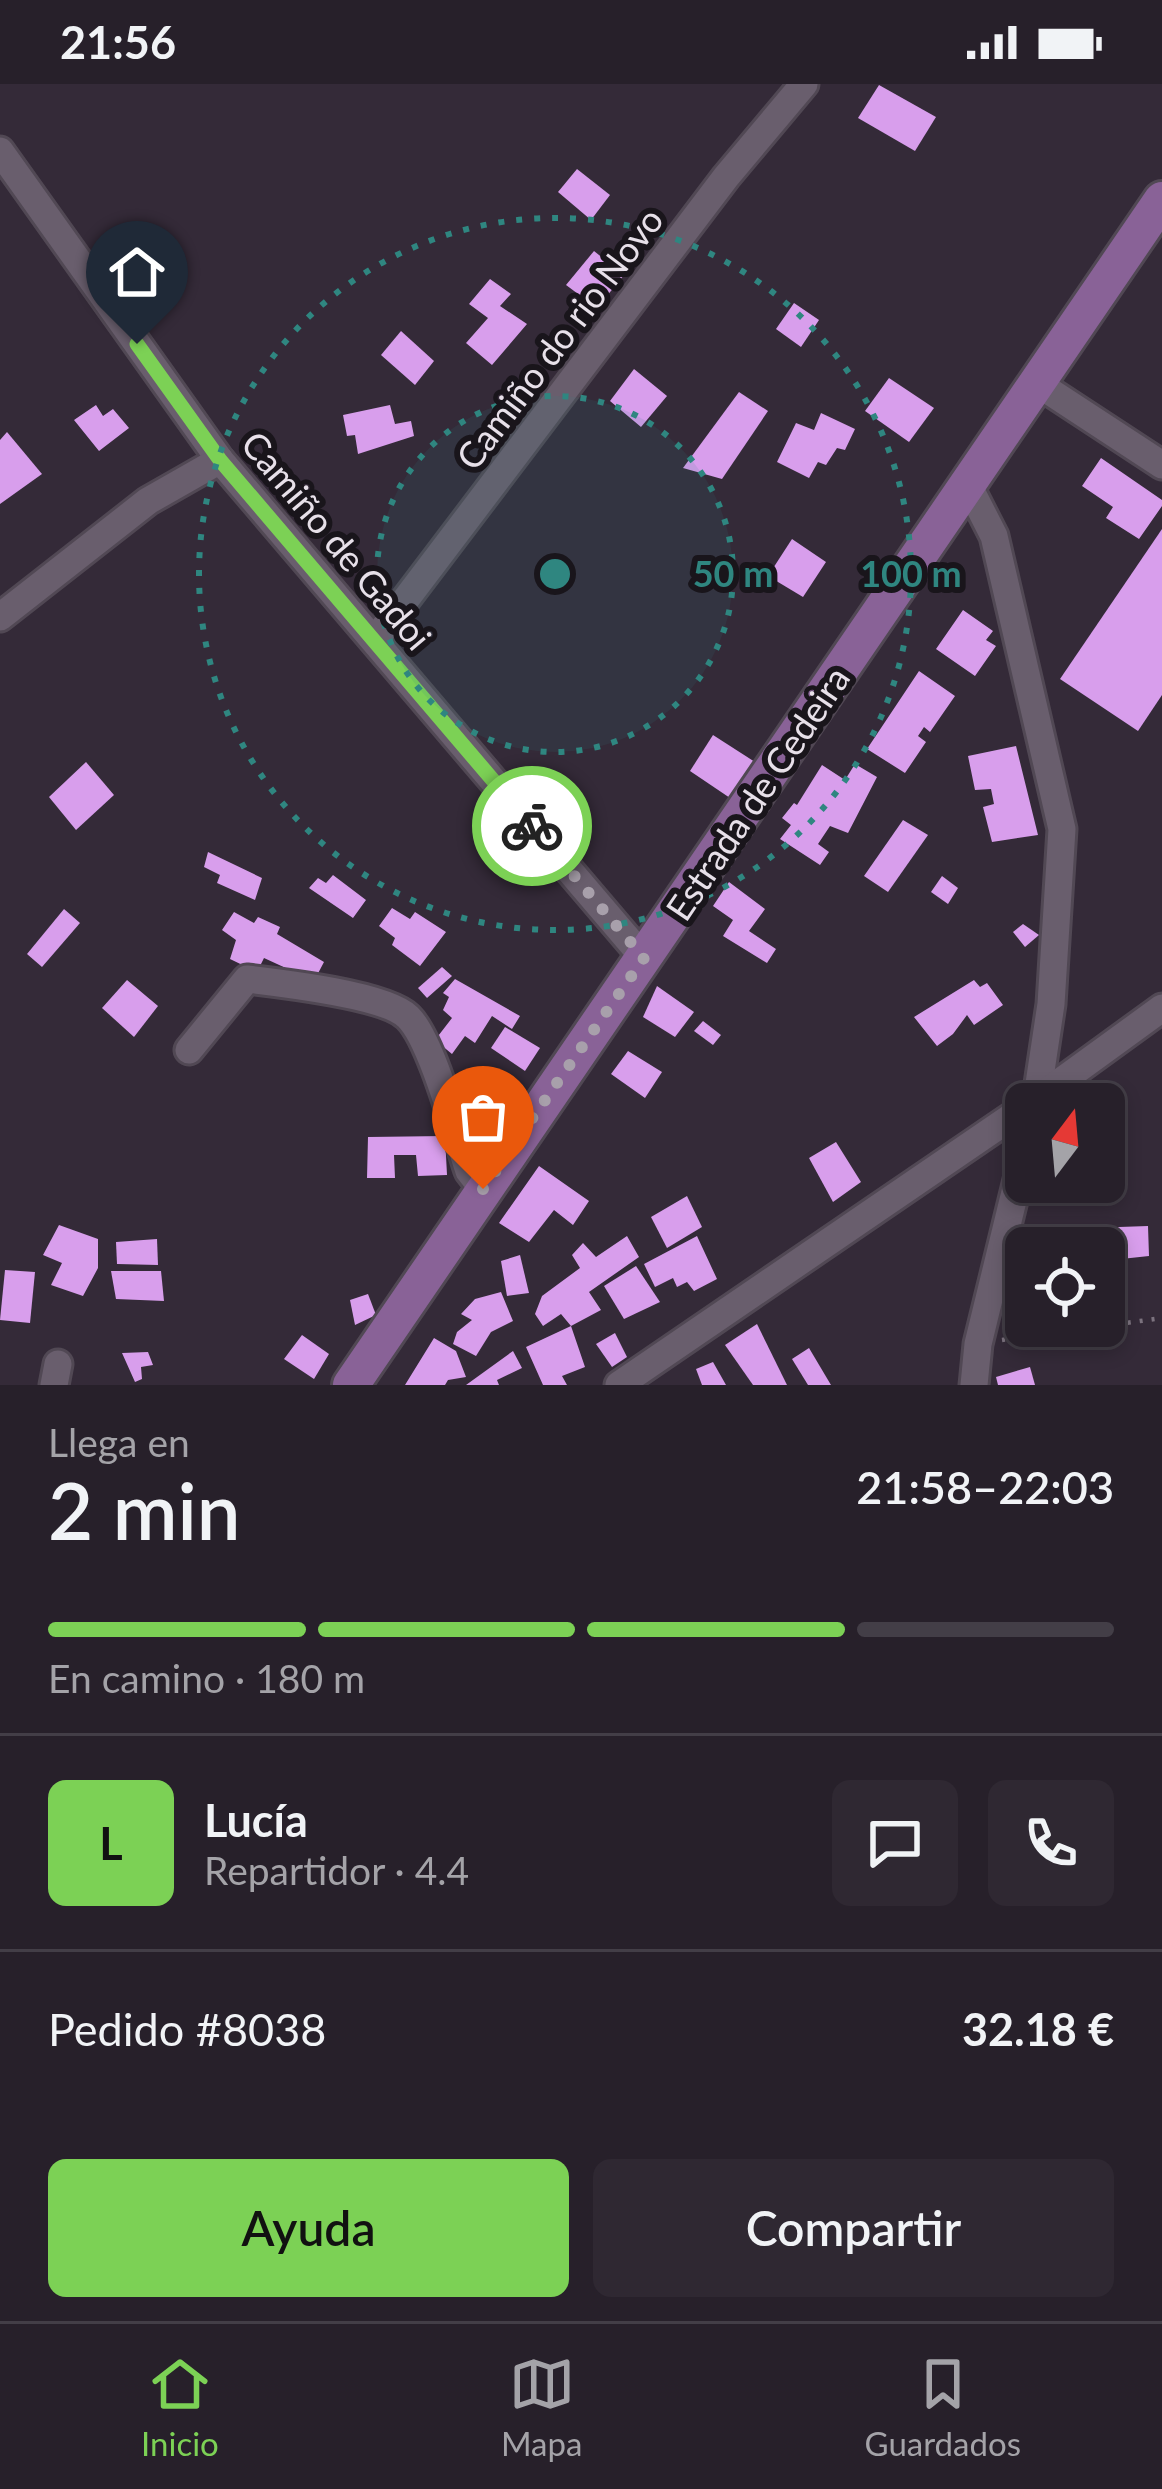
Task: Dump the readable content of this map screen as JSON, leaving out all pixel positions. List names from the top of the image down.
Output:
{
  "streets": {
    "main road": ["Estrada de Cedeira"],
    "street": ["Camiño do rio Novo", "Camiño de Gadoi"]
  },
  "crossings": [
    ["Camiño do rio Novo", "Camiño de Gadoi"],
    ["Camiño de Gadoi", "Estrada de Cedeira"]
  ],
  "north": "top",
  "page": {
    "status": "21:56",
    "heading": ["2 min", "Llega en", "21:58–22:03"],
    "panel": [
      "Lucía",
      "Repartidor · 4.4",
      "Pedido #8038",
      "32.18 €"
    ],
    "bar": "En camino · 180 m",
    "round": "L",
    "buttons": ["Ayuda", "Compartir"],
    "tabs": ["Inicio", "Mapa", "Guardados"]
  },
  "rings": ["50 m", "100 m"]
}
